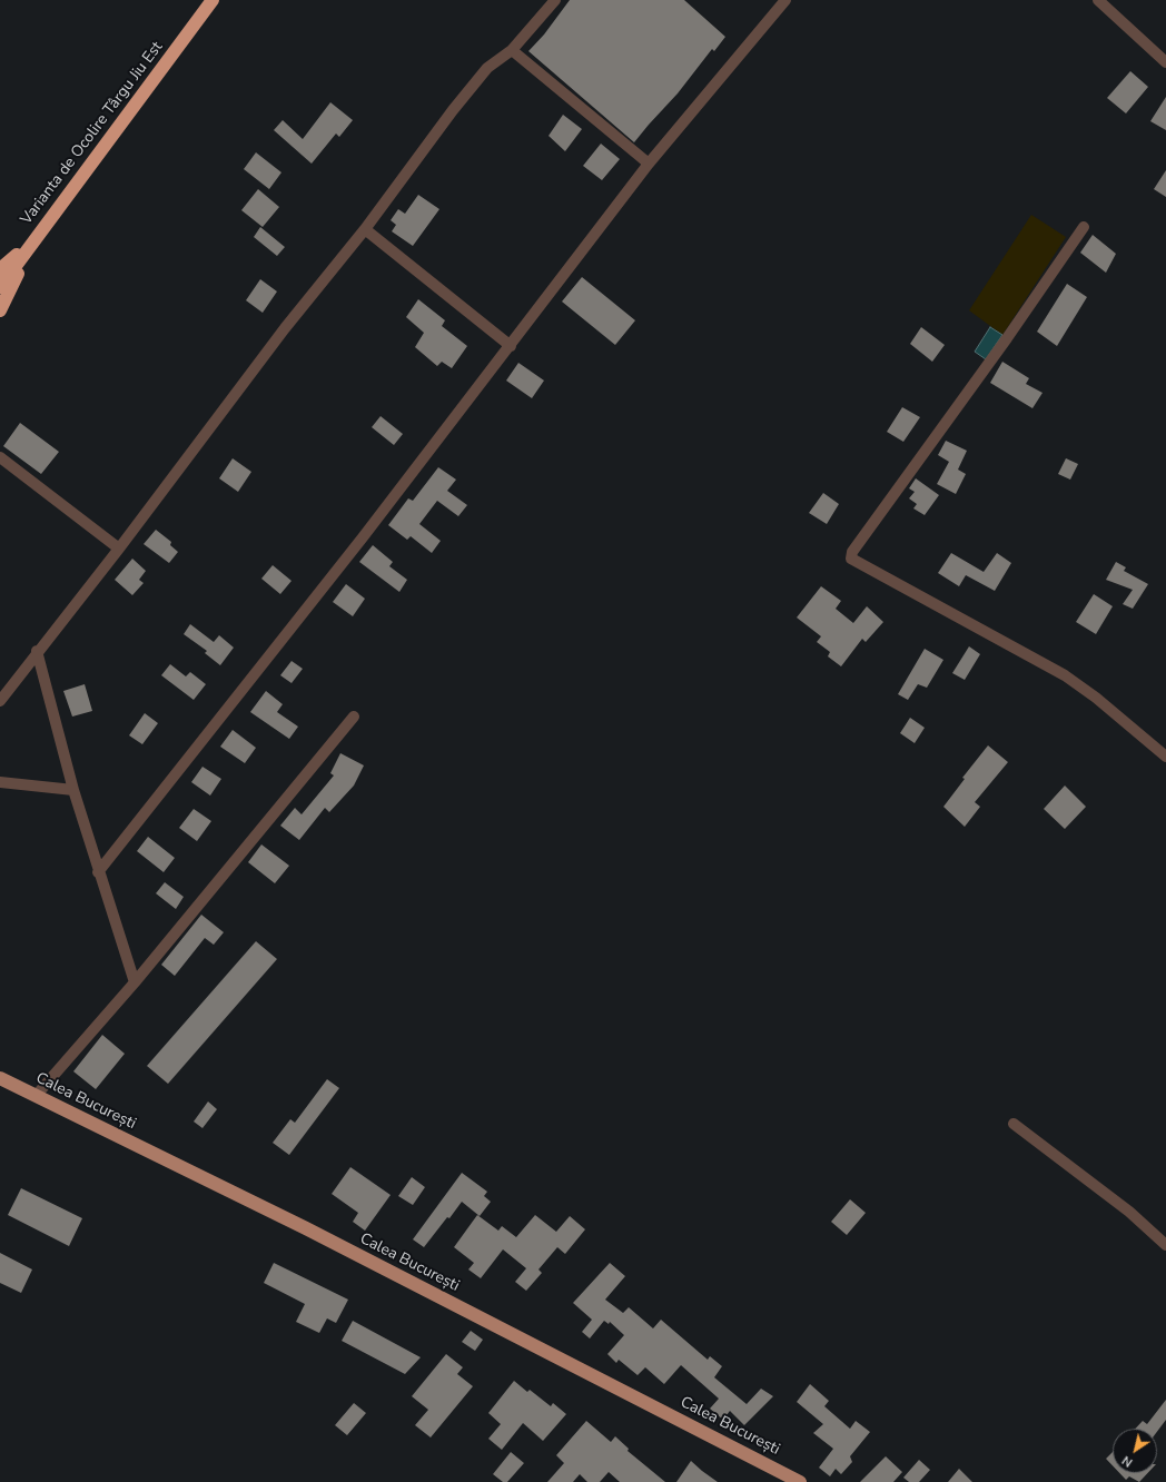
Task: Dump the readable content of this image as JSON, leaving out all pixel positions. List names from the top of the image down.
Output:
{
  "streets": {
    "highway": ["Varianta de Ocolire Târgu Jiu Est"],
    "main road": ["Calea București"]
  },
  "north": "bottom left"
}
